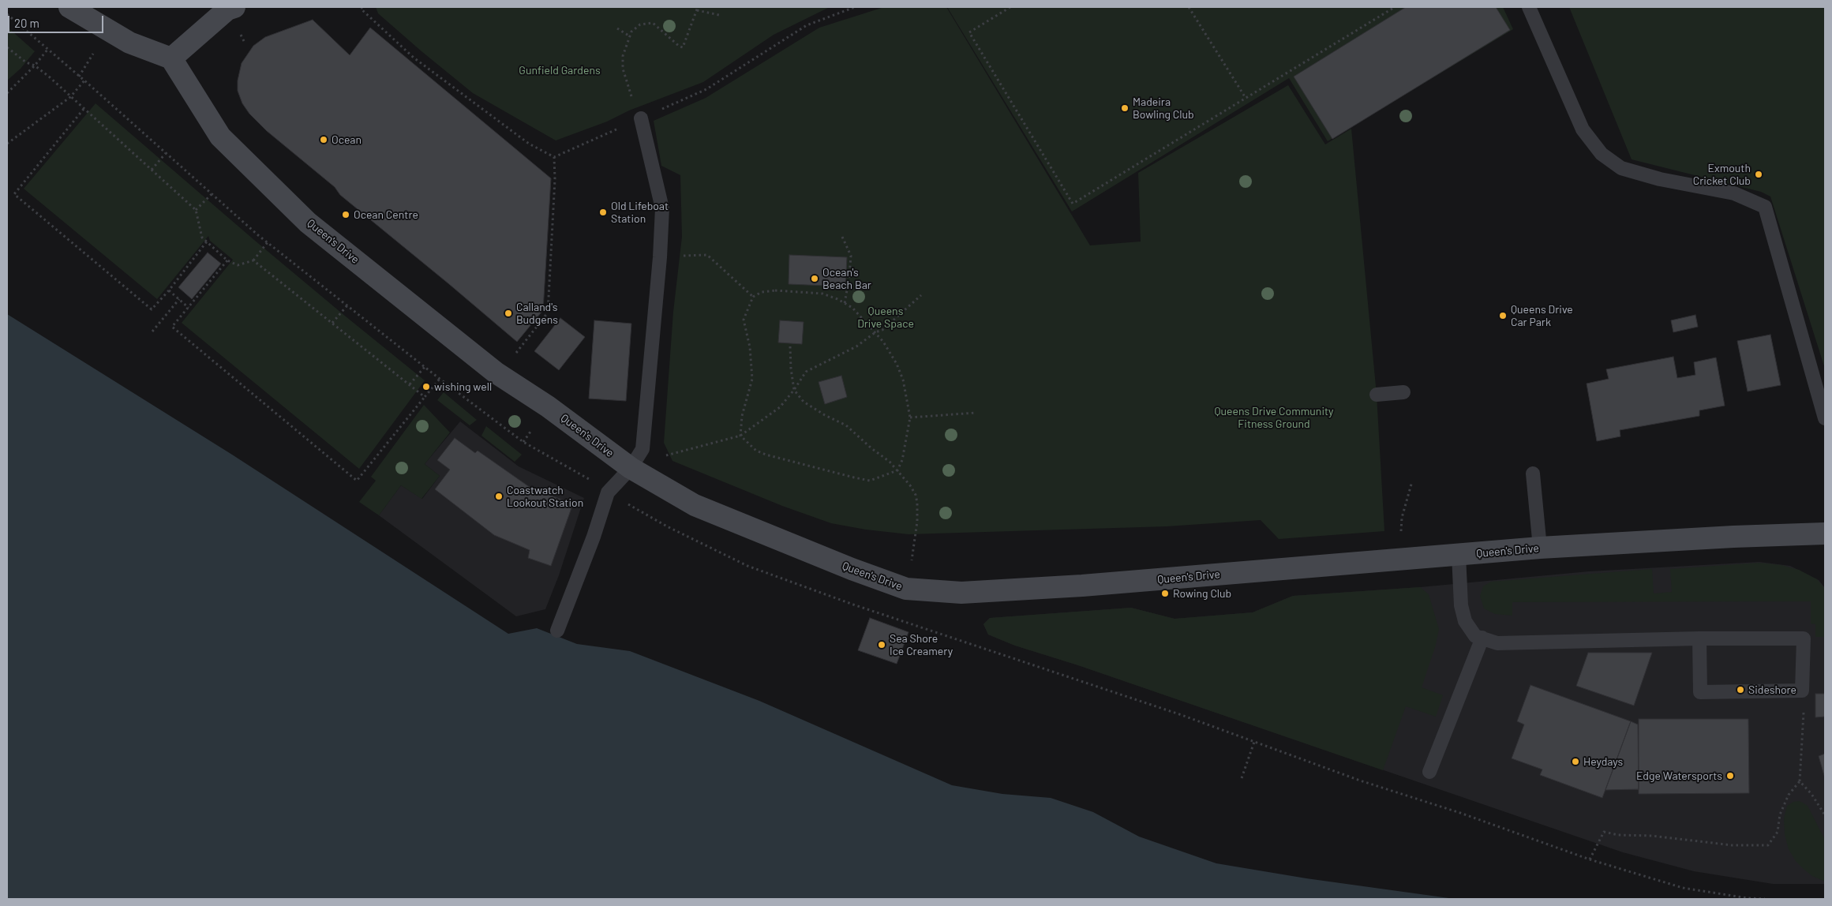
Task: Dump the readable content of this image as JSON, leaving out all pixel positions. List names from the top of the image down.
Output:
{
  "streets": {
    "street": ["Queen's Drive"]
  },
  "parks": ["Gunfield Gardens", "Queens Drive Space", "Queens Drive Community Fitness Ground"],
  "places": [
    "Madeira Bowling Club",
    "Ocean",
    "Exmouth Cricket Club",
    "Old Lifeboat Station",
    "Ocean Centre",
    "Ocean's Beach Bar",
    "Calland's Budgens",
    "Queens Drive Car Park",
    "wishing well",
    "Coastwatch Lookout Station",
    "Rowing Club",
    "Sea Shore Ice Creamery",
    "Sideshore",
    "Heydays",
    "Edge Watersports"
  ],
  "scale_bar": "20 m"
}
